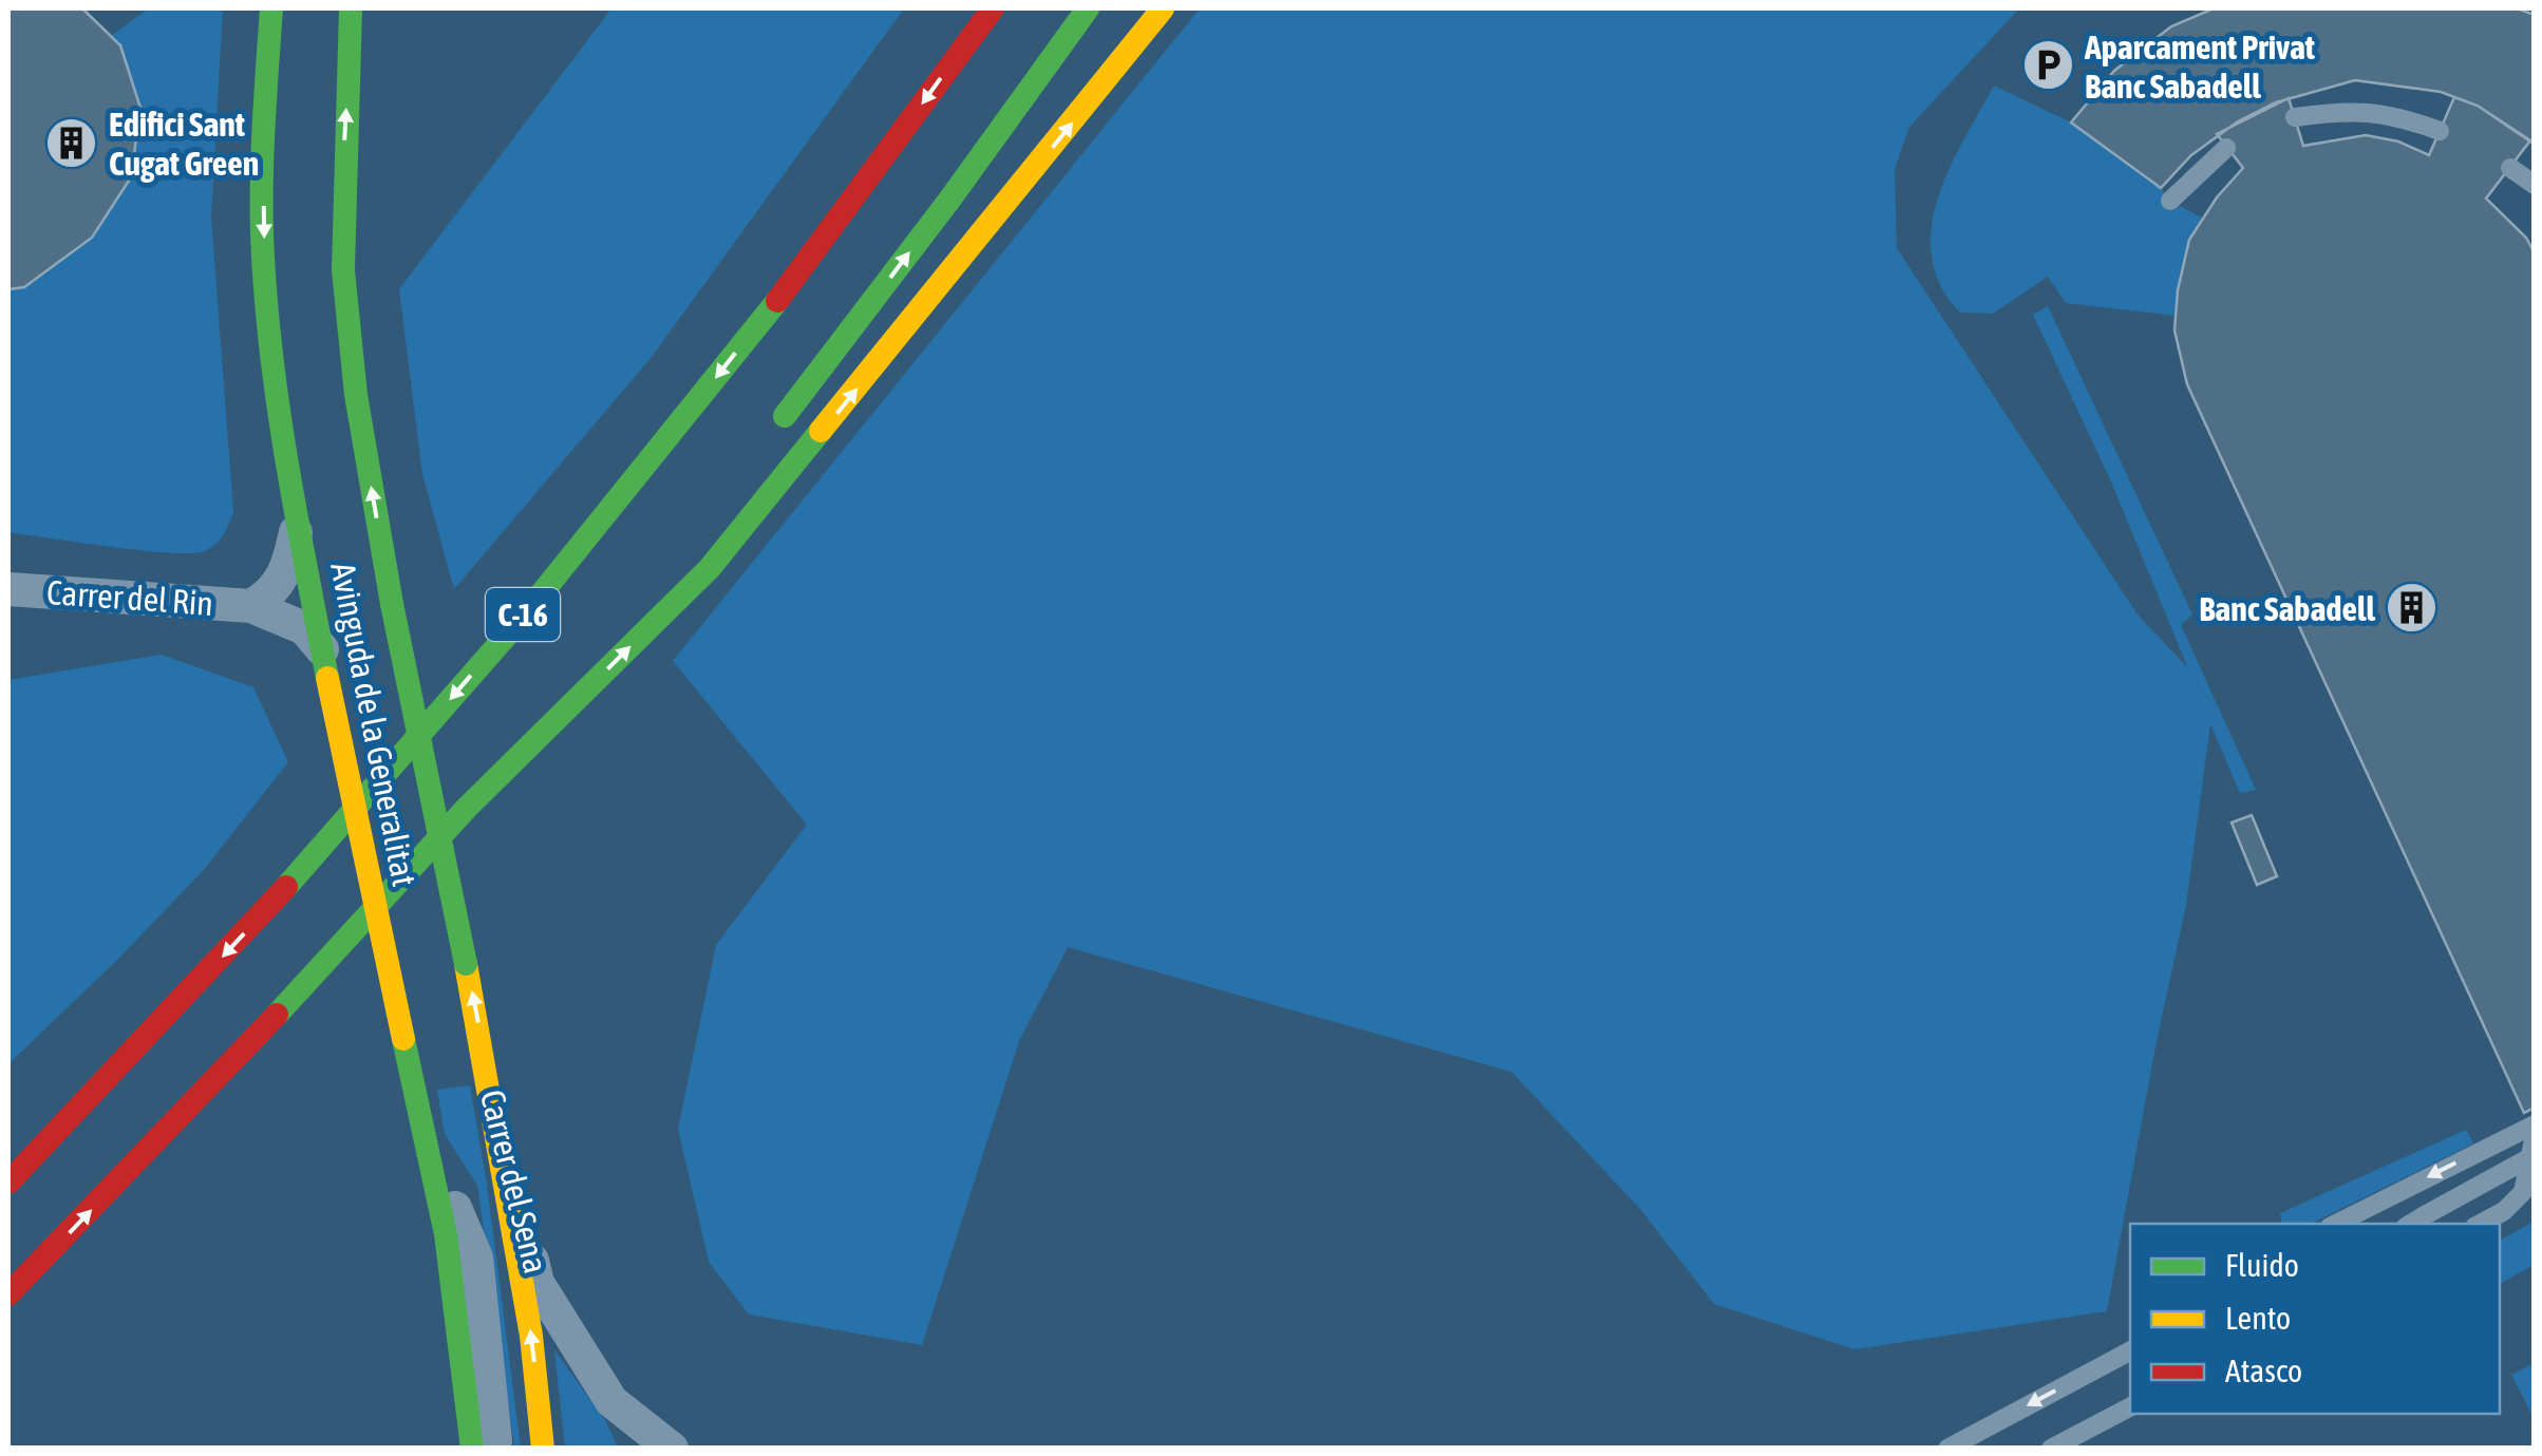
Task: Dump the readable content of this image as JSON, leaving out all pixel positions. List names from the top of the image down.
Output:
{
  "streets": {
    "main road": ["C-16", "Avinguda de la Generalitat"],
    "street": ["Carrer del Rin", "Carrer del Sena"]
  },
  "crossings": [
    ["Carrer del Rin", "Avinguda de la Generalitat"],
    ["Avinguda de la Generalitat", "Carrer del Sena"]
  ],
  "places": {
    "parking": ["Aparcament Privat Banc Sabadell"],
    "building": ["Edifici Sant Cugat Green", "Banc Sabadell"]
  },
  "legend": ["Fluido", "Lento", "Atasco"]
}
